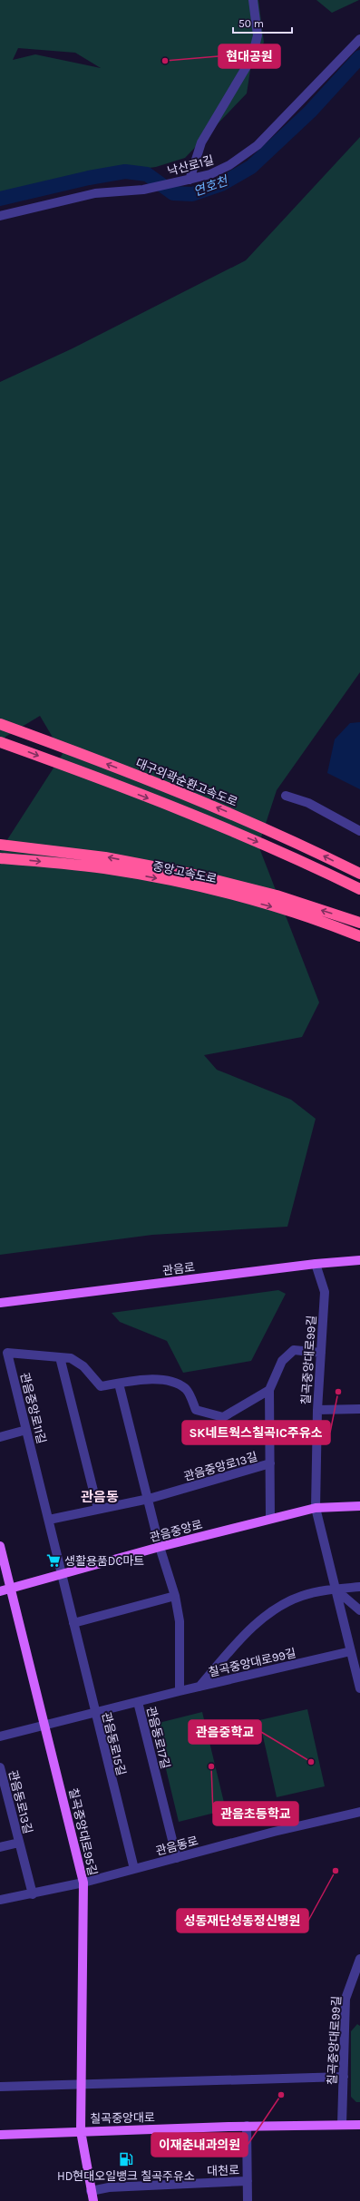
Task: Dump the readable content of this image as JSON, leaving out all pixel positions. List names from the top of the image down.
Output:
{
  "streets": {
    "highway": ["대구외곽순환고속도로", "중앙고속도로"],
    "main road": [
      "관음로",
      "관음중앙로",
      "칠곡중앙대로95길",
      "칠곡중앙대로"
    ],
    "street": [
      "낙산로1길",
      "칠곡중앙대로99길",
      "관음중앙로11길",
      "관음중앙로13길",
      "관음동로17길",
      "관음동로15길",
      "관음동로13길",
      "관음동로",
      "대천로"
    ]
  },
  "crossings": [
    ["관음로", "칠곡중앙대로99길"],
    ["칠곡중앙대로99길", "관음중앙로"],
    ["칠곡중앙대로99길", "관음동로17길"],
    ["칠곡중앙대로99길", "칠곡중앙대로"],
    ["관음중앙로11길", "관음중앙로13길"],
    ["관음중앙로11길", "관음중앙로"],
    ["관음중앙로11길", "관음동로15길"],
    ["관음중앙로", "관음동로15길"],
    ["관음중앙로", "칠곡중앙대로95길"],
    ["관음동로17길", "관음동로"],
    ["관음동로15길", "관음동로"],
    ["관음동로13길", "관음동로"],
    ["칠곡중앙대로95길", "관음동로"],
    ["칠곡중앙대로95길", "칠곡중앙대로"]
  ],
  "districts": ["관음동"],
  "water": ["연호천"],
  "places": {
    "other": [
      "현대공원",
      "SK네트웍스칠곡IC주유소",
      "관음중학교",
      "관음초등학교",
      "성동재단성동정신병원",
      "이재춘내과의원"
    ],
    "supermarket": ["생활용품DC마트"],
    "fuel station": ["HD현대오일뱅크 칠곡주유소"]
  },
  "scale_bar": "50 m"
}
